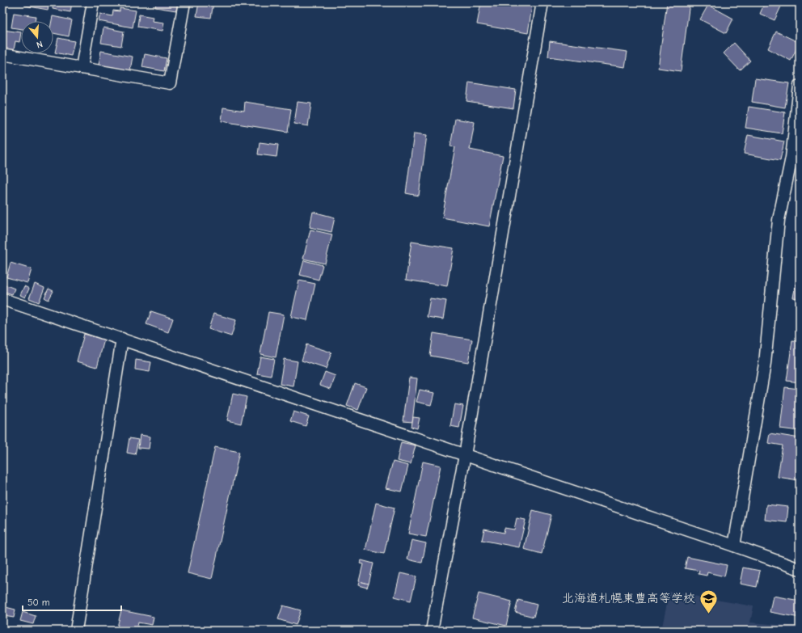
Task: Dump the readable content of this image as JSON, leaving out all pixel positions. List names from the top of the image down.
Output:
{
  "places": {
    "school or university": ["北海道札幌東豊高等学校"]
  },
  "scale_bar": "50 m",
  "north": "bottom"
}
